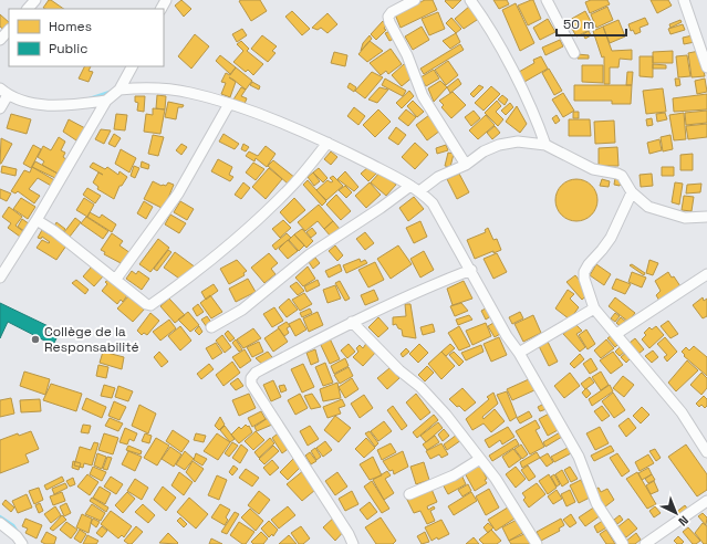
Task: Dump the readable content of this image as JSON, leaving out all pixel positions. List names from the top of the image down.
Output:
{
  "places": ["Collège de la Responsabilité"],
  "legend": ["Homes", "Public"],
  "scale_bar": "50 m",
  "north": "bottom right"
}
